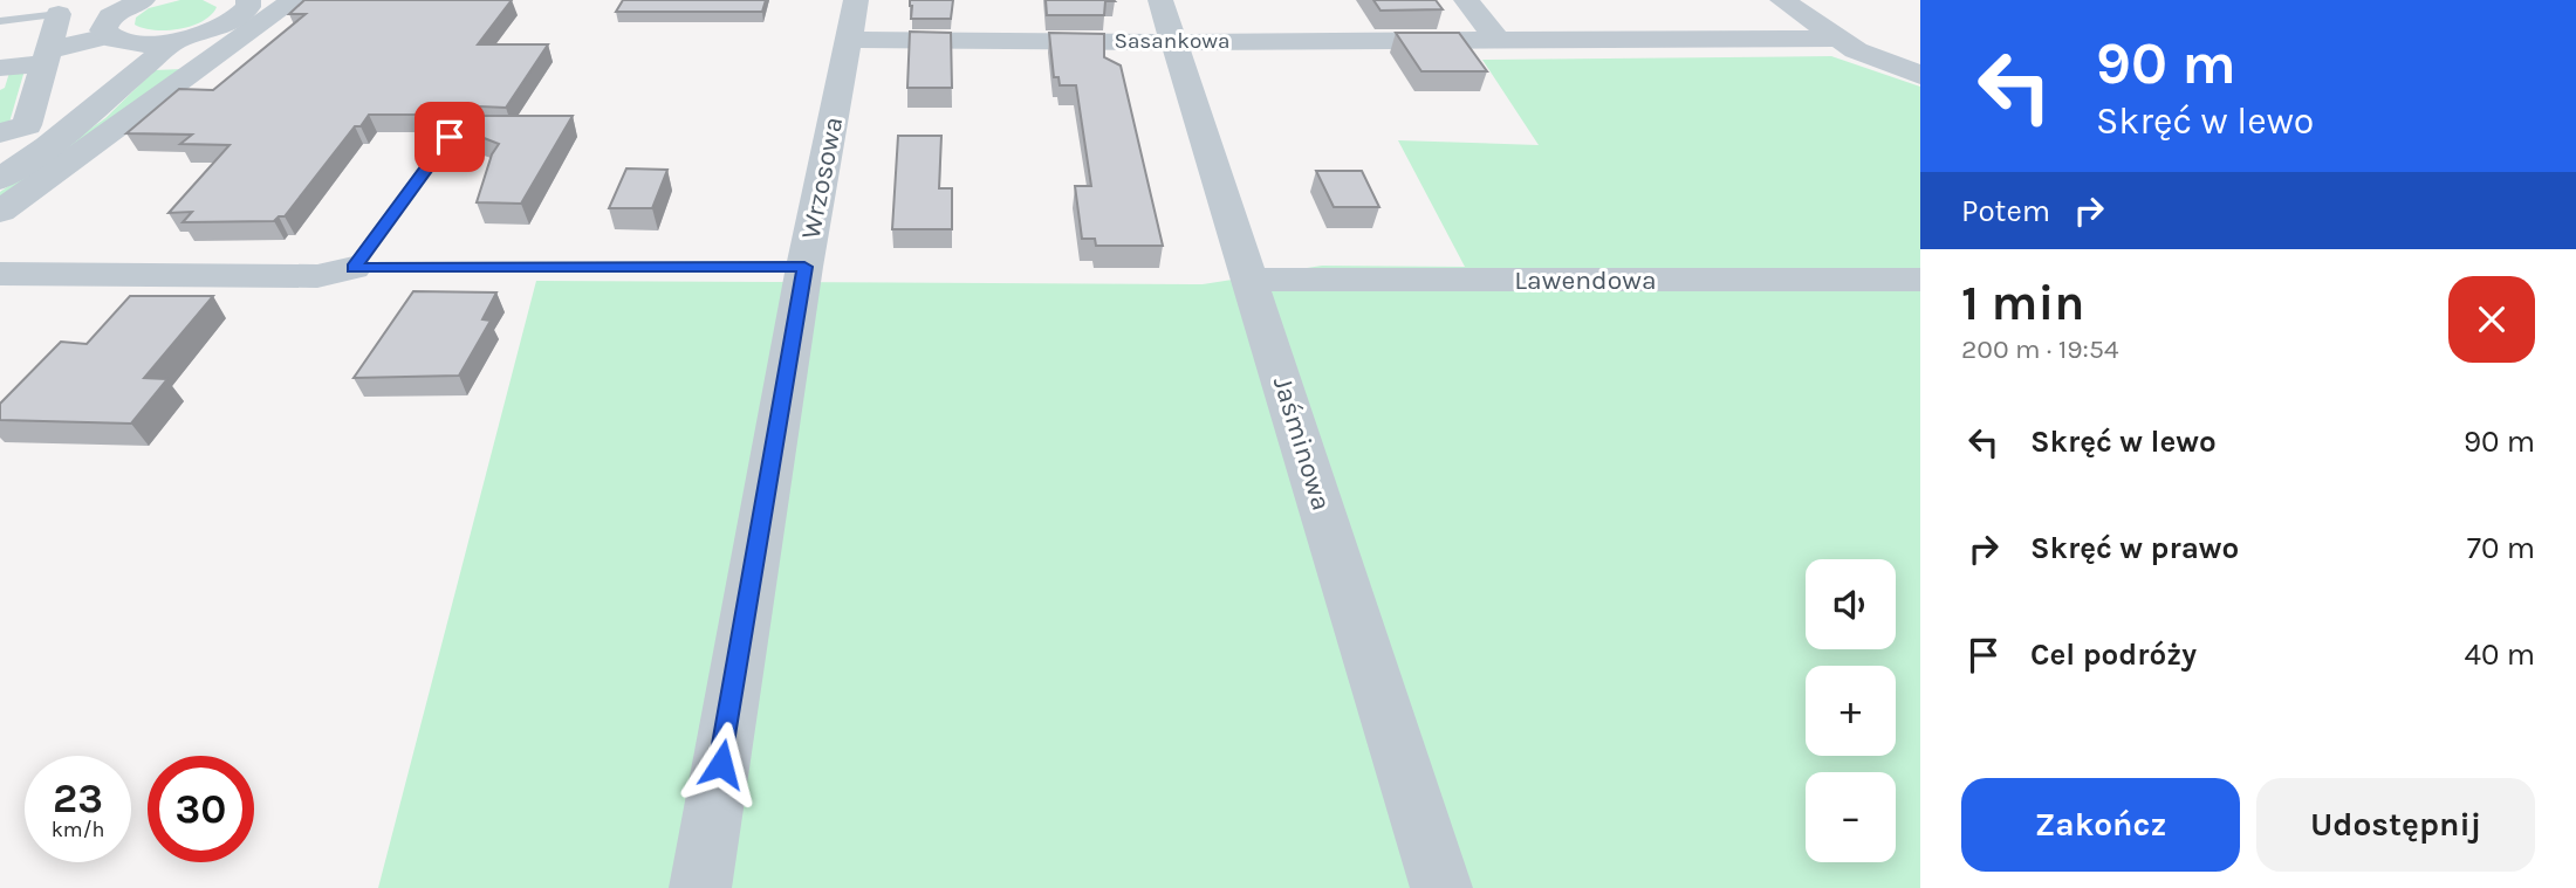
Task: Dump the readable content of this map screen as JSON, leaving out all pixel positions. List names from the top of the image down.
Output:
{
  "streets": {
    "street": [
      "Sasankowa",
      "Wrzosowa",
      "Lawendowa",
      "Jaśminowa"
    ]
  },
  "crossings": [
    ["Sasankowa", "Wrzosowa"],
    ["Sasankowa", "Jaśminowa"],
    ["Lawendowa", "Jaśminowa"]
  ],
  "page": {
    "turn": ["90 m", "Skręć w lewo"],
    "then": "Potem",
    "heading": ["1 min", "200 m · 19:54"],
    "list": [
      {
        "name": "Skręć w lewo",
        "value": "90 m"
      },
      {
        "name": "Skręć w prawo",
        "value": "70 m"
      },
      {
        "name": "Cel podróży",
        "value": "40 m"
      }
    ],
    "map_buttons": ["+", "−"],
    "speed": "23 km/h",
    "limit": "30",
    "buttons": ["Zakończ", "Udostępnij"]
  }
}
